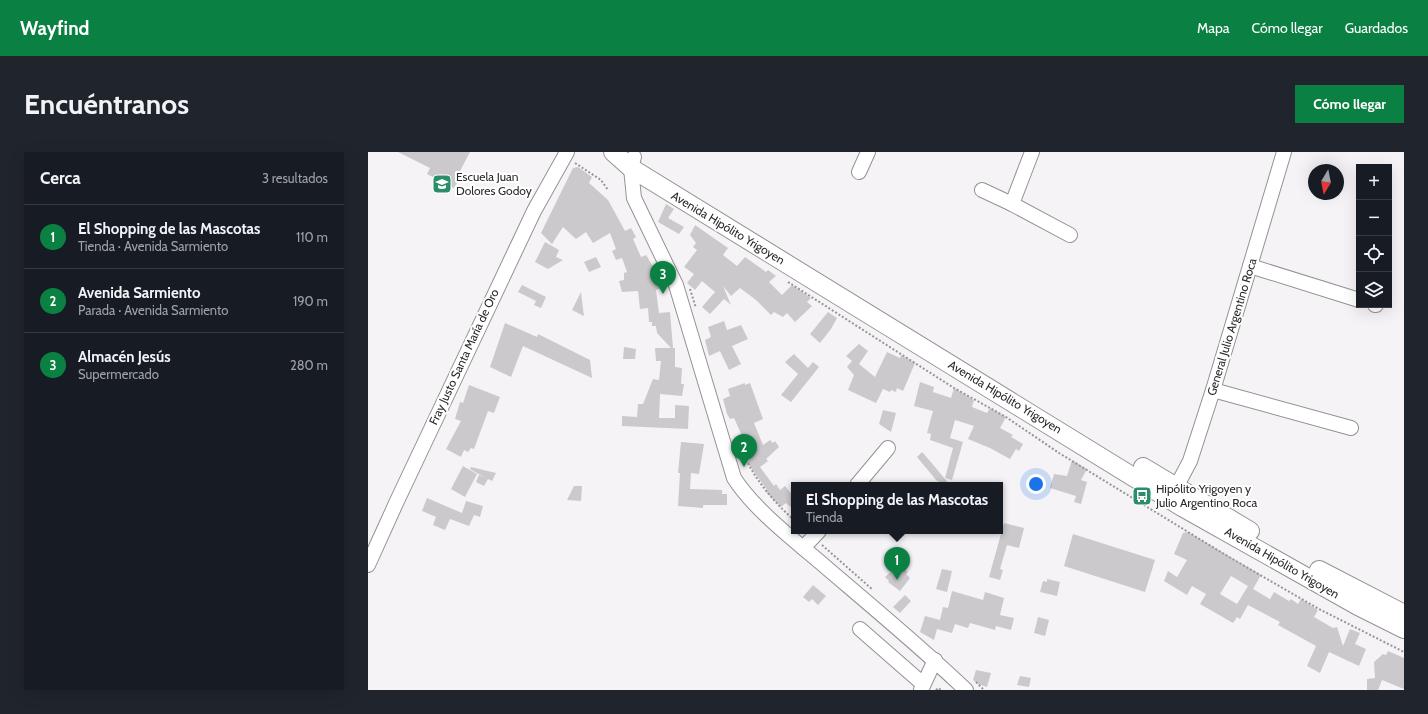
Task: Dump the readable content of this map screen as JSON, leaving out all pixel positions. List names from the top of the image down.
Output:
{
  "streets": {
    "main road": ["Avenida Hipólito Yrigoyen"],
    "street": ["General Julio Argentino Roca", "Fray Justo Santa María de Oro"]
  },
  "crossings": [
    ["Avenida Hipólito Yrigoyen", "General Julio Argentino Roca"]
  ],
  "places": {
    "school or university": ["Escuela Juan Dolores Godoy"],
    "bus stop": ["Hipólito Yrigoyen y Julio Argentino Roca"]
  },
  "north": "bottom",
  "page": {
    "header": "Wayfind",
    "nav": ["Mapa", "Cómo llegar", "Guardados"],
    "buttons": "Cómo llegar",
    "title": "Encuéntranos",
    "heading": ["Cerca", "3 resultados"],
    "map_buttons": ["+", "−"],
    "list": [
      {
        "mark": "1",
        "name": "El Shopping de las Mascotas",
        "note": "Tienda · Avenida Sarmiento",
        "value": "110 m"
      },
      {
        "mark": "2",
        "name": "Avenida Sarmiento",
        "note": "Parada · Avenida Sarmiento",
        "value": "190 m"
      },
      {
        "mark": "3",
        "name": "Almacén Jesús",
        "note": "Supermercado",
        "value": "280 m"
      }
    ],
    "pins": ["3", "2", "1"],
    "popup": ["El Shopping de las Mascotas", "Tienda"]
  }
}
